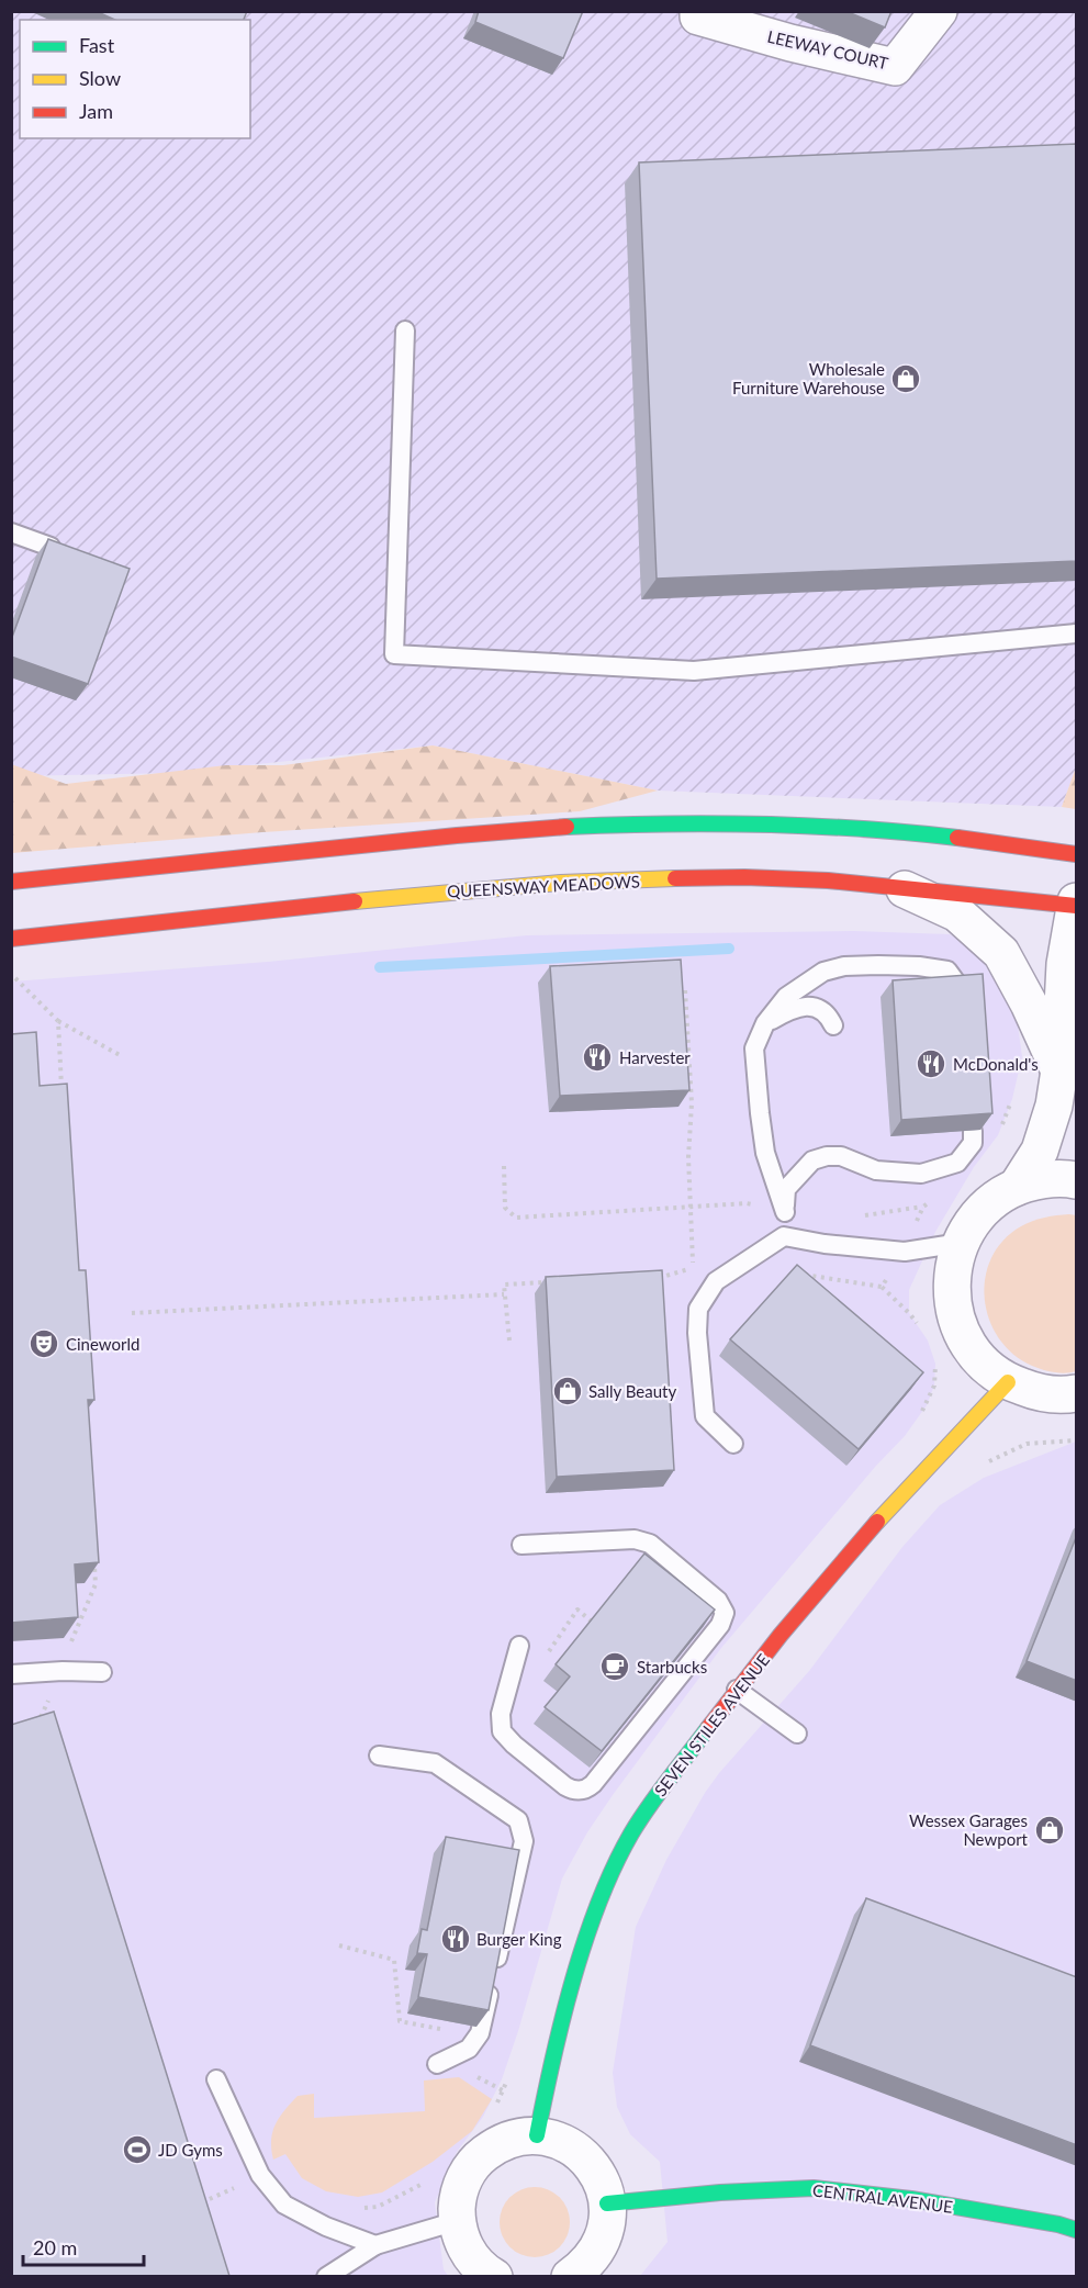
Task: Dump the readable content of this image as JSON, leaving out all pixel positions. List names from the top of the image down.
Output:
{
  "streets": {
    "main road": ["QUEENSWAY MEADOWS", "SEVEN STILES AVENUE", "CENTRAL AVENUE"],
    "street": ["LEEWAY COURT"]
  },
  "places": {
    "shop": ["Wholesale Furniture Warehouse", "Sally Beauty", "Wessex Garages Newport"],
    "restaurant": ["Harvester", "McDonald's", "Burger King"],
    "theatre": ["Cineworld"],
    "cafe": ["Starbucks"],
    "sports": ["JD Gyms"]
  },
  "legend": ["Fast", "Slow", "Jam"],
  "scale_bar": "20 m"
}
